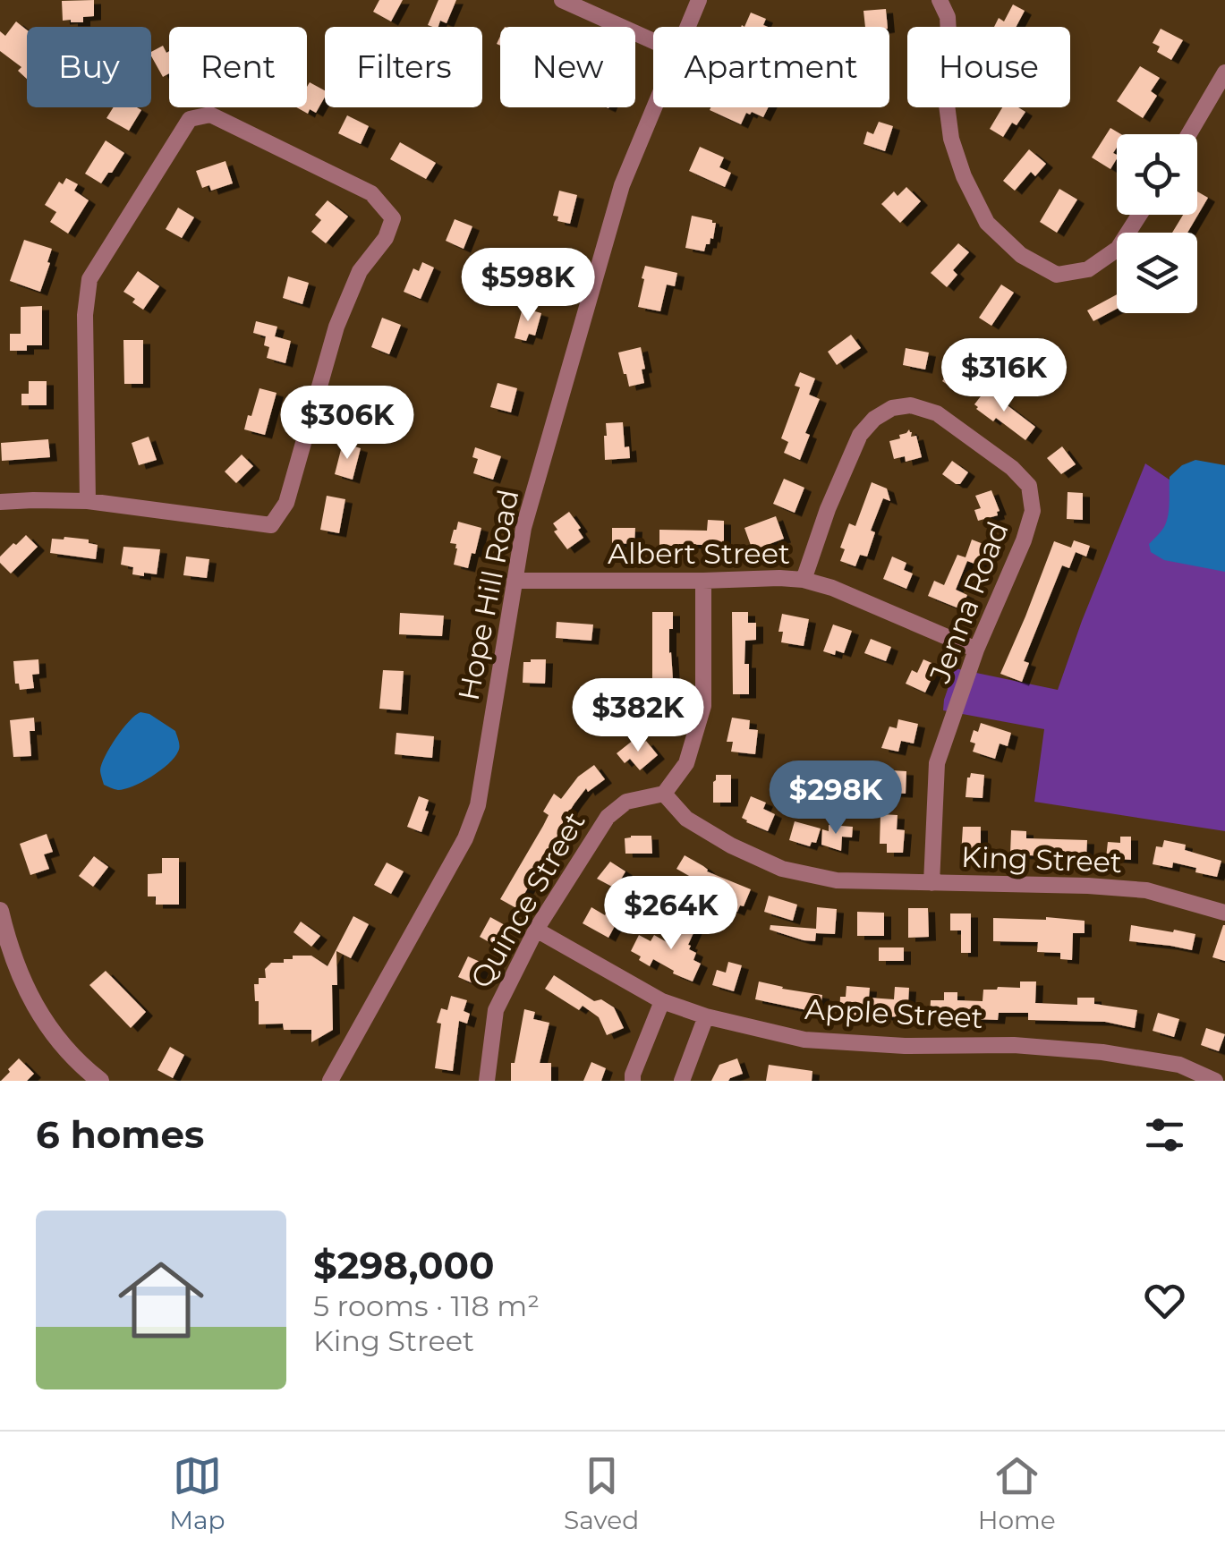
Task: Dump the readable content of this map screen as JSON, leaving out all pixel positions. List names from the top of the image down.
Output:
{
  "streets": {
    "street": [
      "Albert Street",
      "Hope Hill Road",
      "Jenna Road",
      "King Street",
      "Quince Street",
      "Apple Street"
    ]
  },
  "crossings": [
    ["Albert Street", "Hope Hill Road"],
    ["Albert Street", "Jenna Road"],
    ["Jenna Road", "King Street"],
    ["King Street", "Quince Street"],
    ["Quince Street", "Apple Street"]
  ],
  "page": {
    "chip": [
      "Buy",
      "Rent",
      "Filters",
      "New",
      "Apartment",
      "House"
    ],
    "price": [
      "$598K",
      "$316K",
      "$306K",
      "$382K",
      "$298K",
      "$264K"
    ],
    "heading": "6 homes",
    "list": [
      {
        "name": "$298,000",
        "note": "5 rooms · 118 m² · King Street"
      }
    ],
    "tabs": ["Map", "Saved", "Home"]
  }
}
